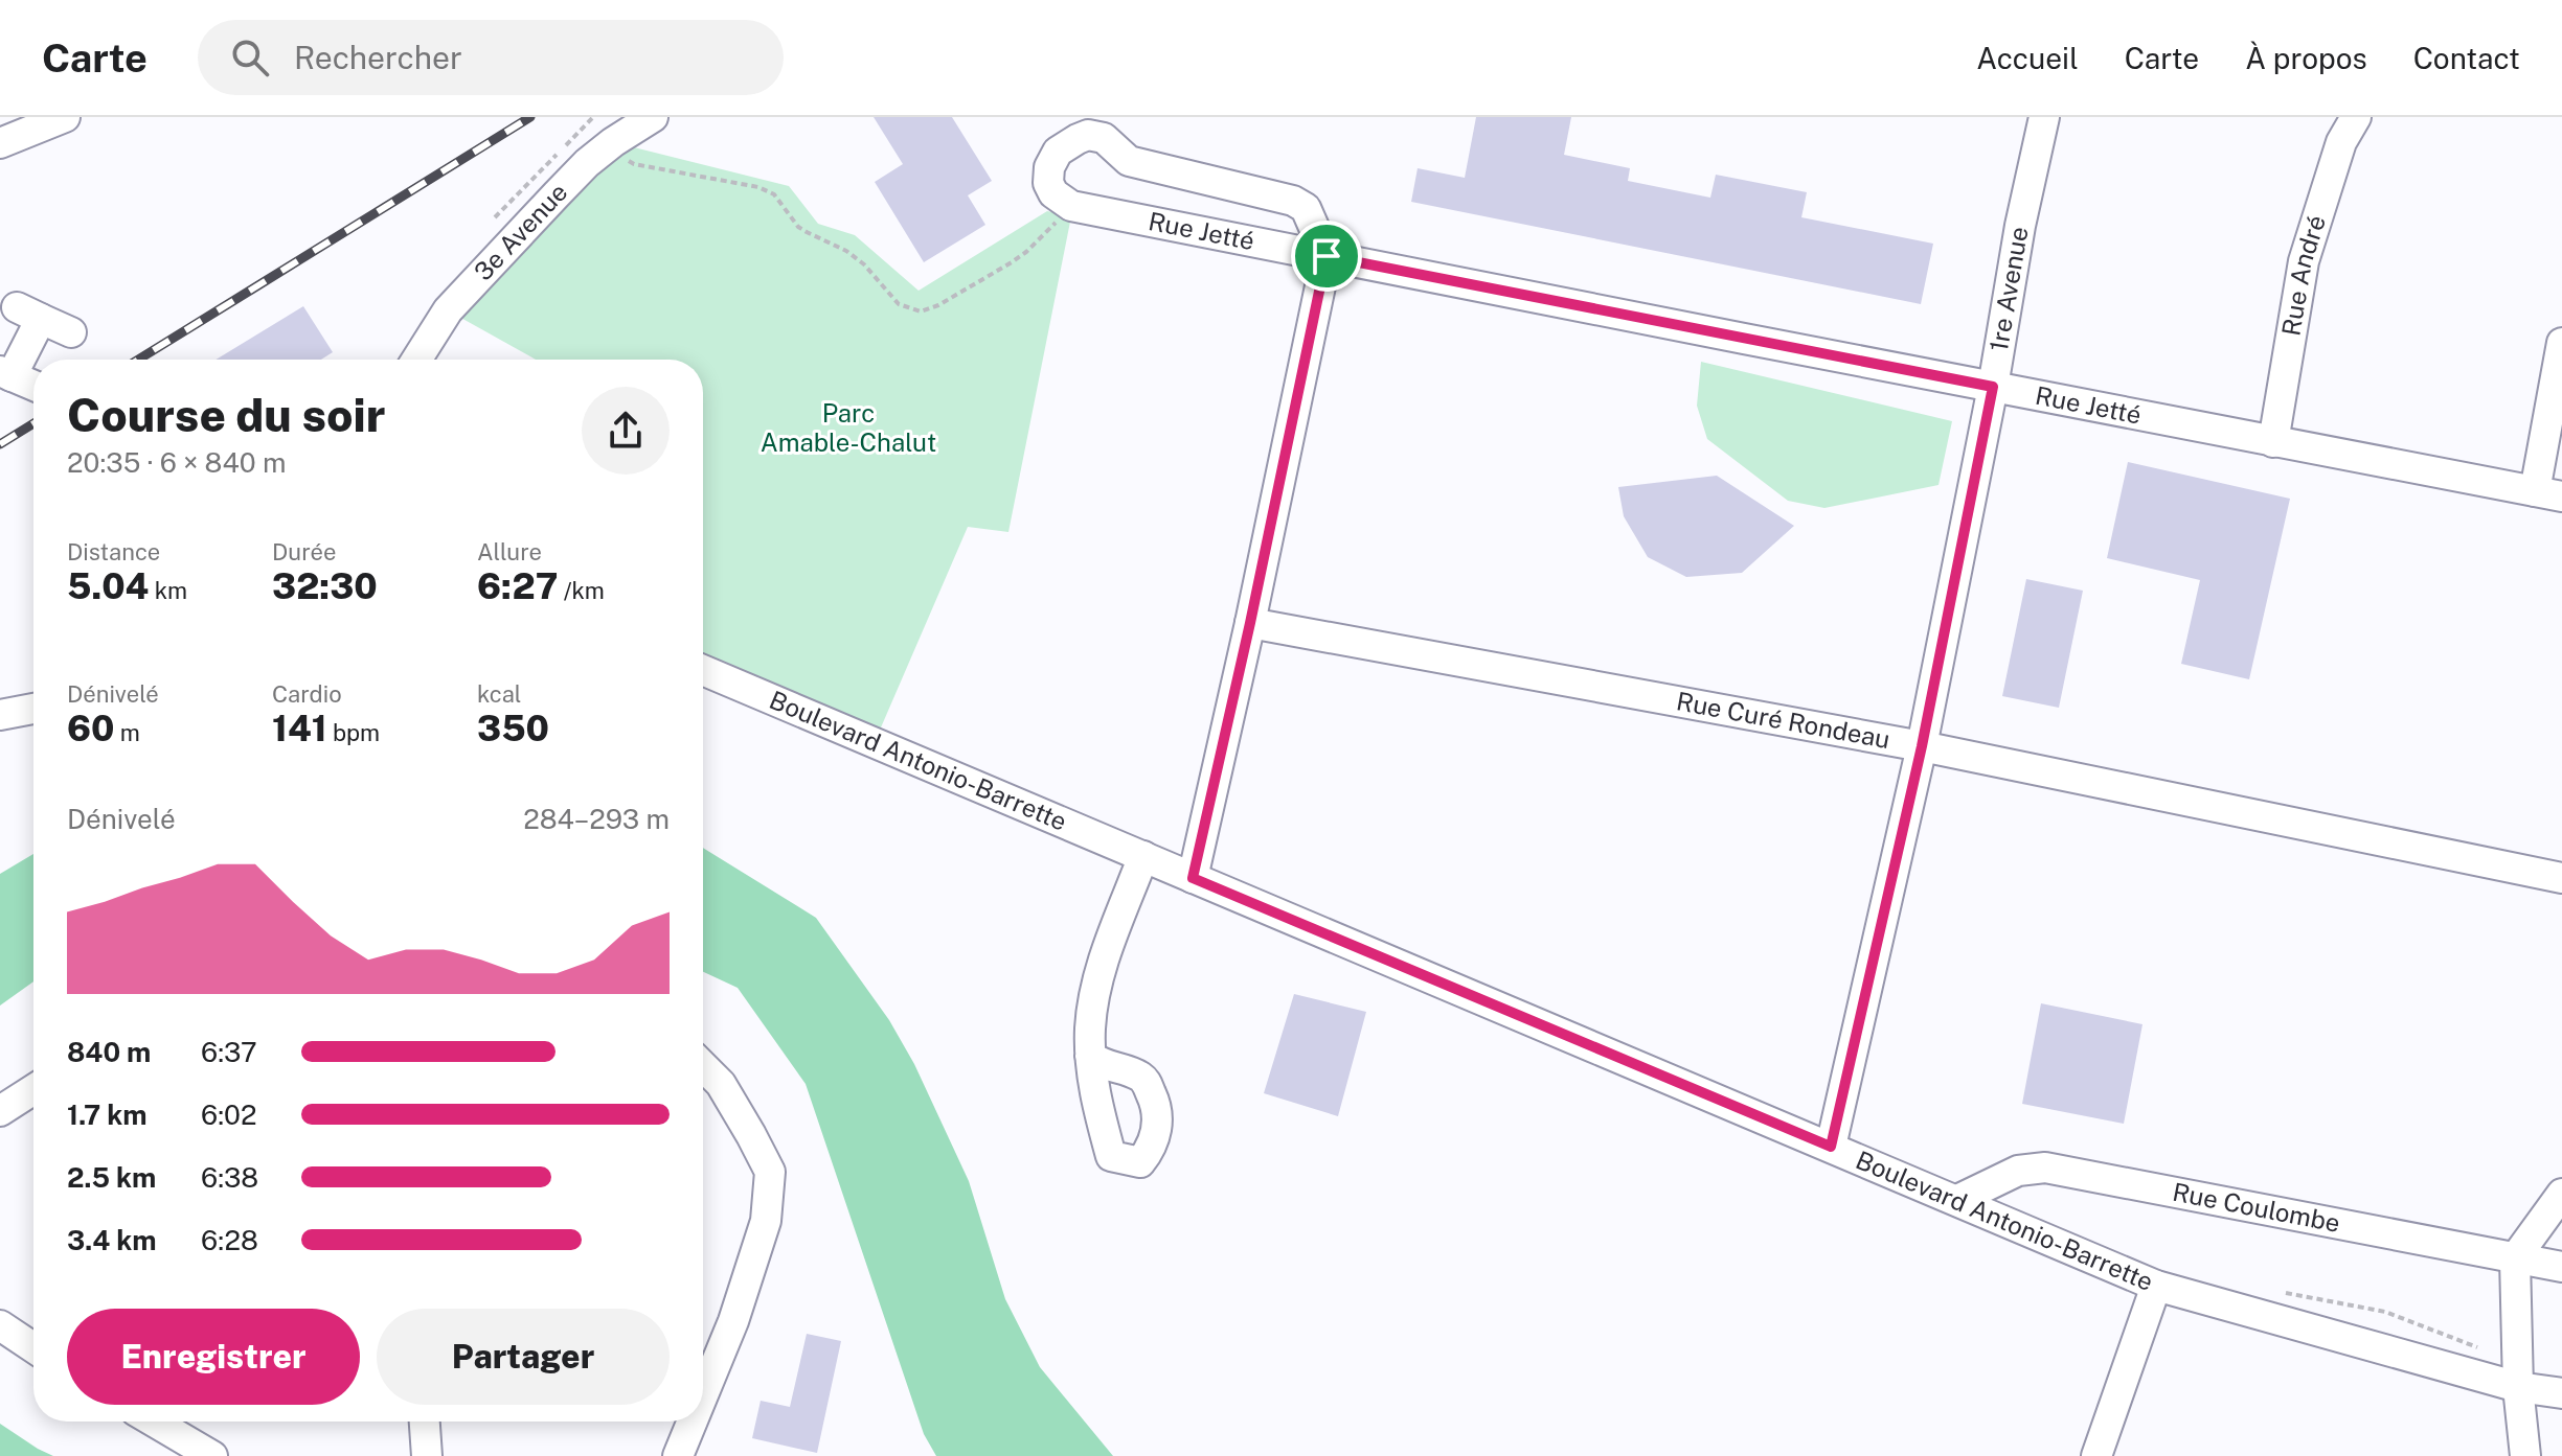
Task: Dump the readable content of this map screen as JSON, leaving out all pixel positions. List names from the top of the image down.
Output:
{
  "streets": {
    "street": [
      "3e Avenue",
      "Rue Jetté",
      "Rue André",
      "1re Avenue",
      "Rue Curé Rondeau",
      "Boulevard Antonio-Barrette",
      "Rue Coulombe"
    ]
  },
  "crossings": [
    ["Rue Jetté", "Rue André"],
    ["Rue Jetté", "1re Avenue"],
    ["1re Avenue", "Rue Curé Rondeau"],
    ["1re Avenue", "Boulevard Antonio-Barrette"],
    ["Boulevard Antonio-Barrette", "Rue Coulombe"]
  ],
  "parks": ["Parc Amable-Chalut"],
  "page": {
    "header": "Carte",
    "search": "Rechercher",
    "nav": [
      "Accueil",
      "Carte",
      "À propos",
      "Contact"
    ],
    "heading": ["Course du soir", "20:35 · 6 × 840 m"],
    "stats": [
      ["Distance", "5.04 km"],
      ["Durée", "32:30"],
      ["Allure", "6:27 /km"],
      ["Dénivelé", "60 m"],
      ["Cardio", "141 bpm"],
      ["kcal", "350"]
    ],
    "chart": ["Dénivelé", "284–293 m"],
    "list": [
      {
        "name": "840 m",
        "note": "6:37"
      },
      {
        "name": "1.7 km",
        "note": "6:02"
      },
      {
        "name": "2.5 km",
        "note": "6:38"
      },
      {
        "name": "3.4 km",
        "note": "6:28"
      }
    ],
    "buttons": ["Enregistrer", "Partager"]
  }
}
